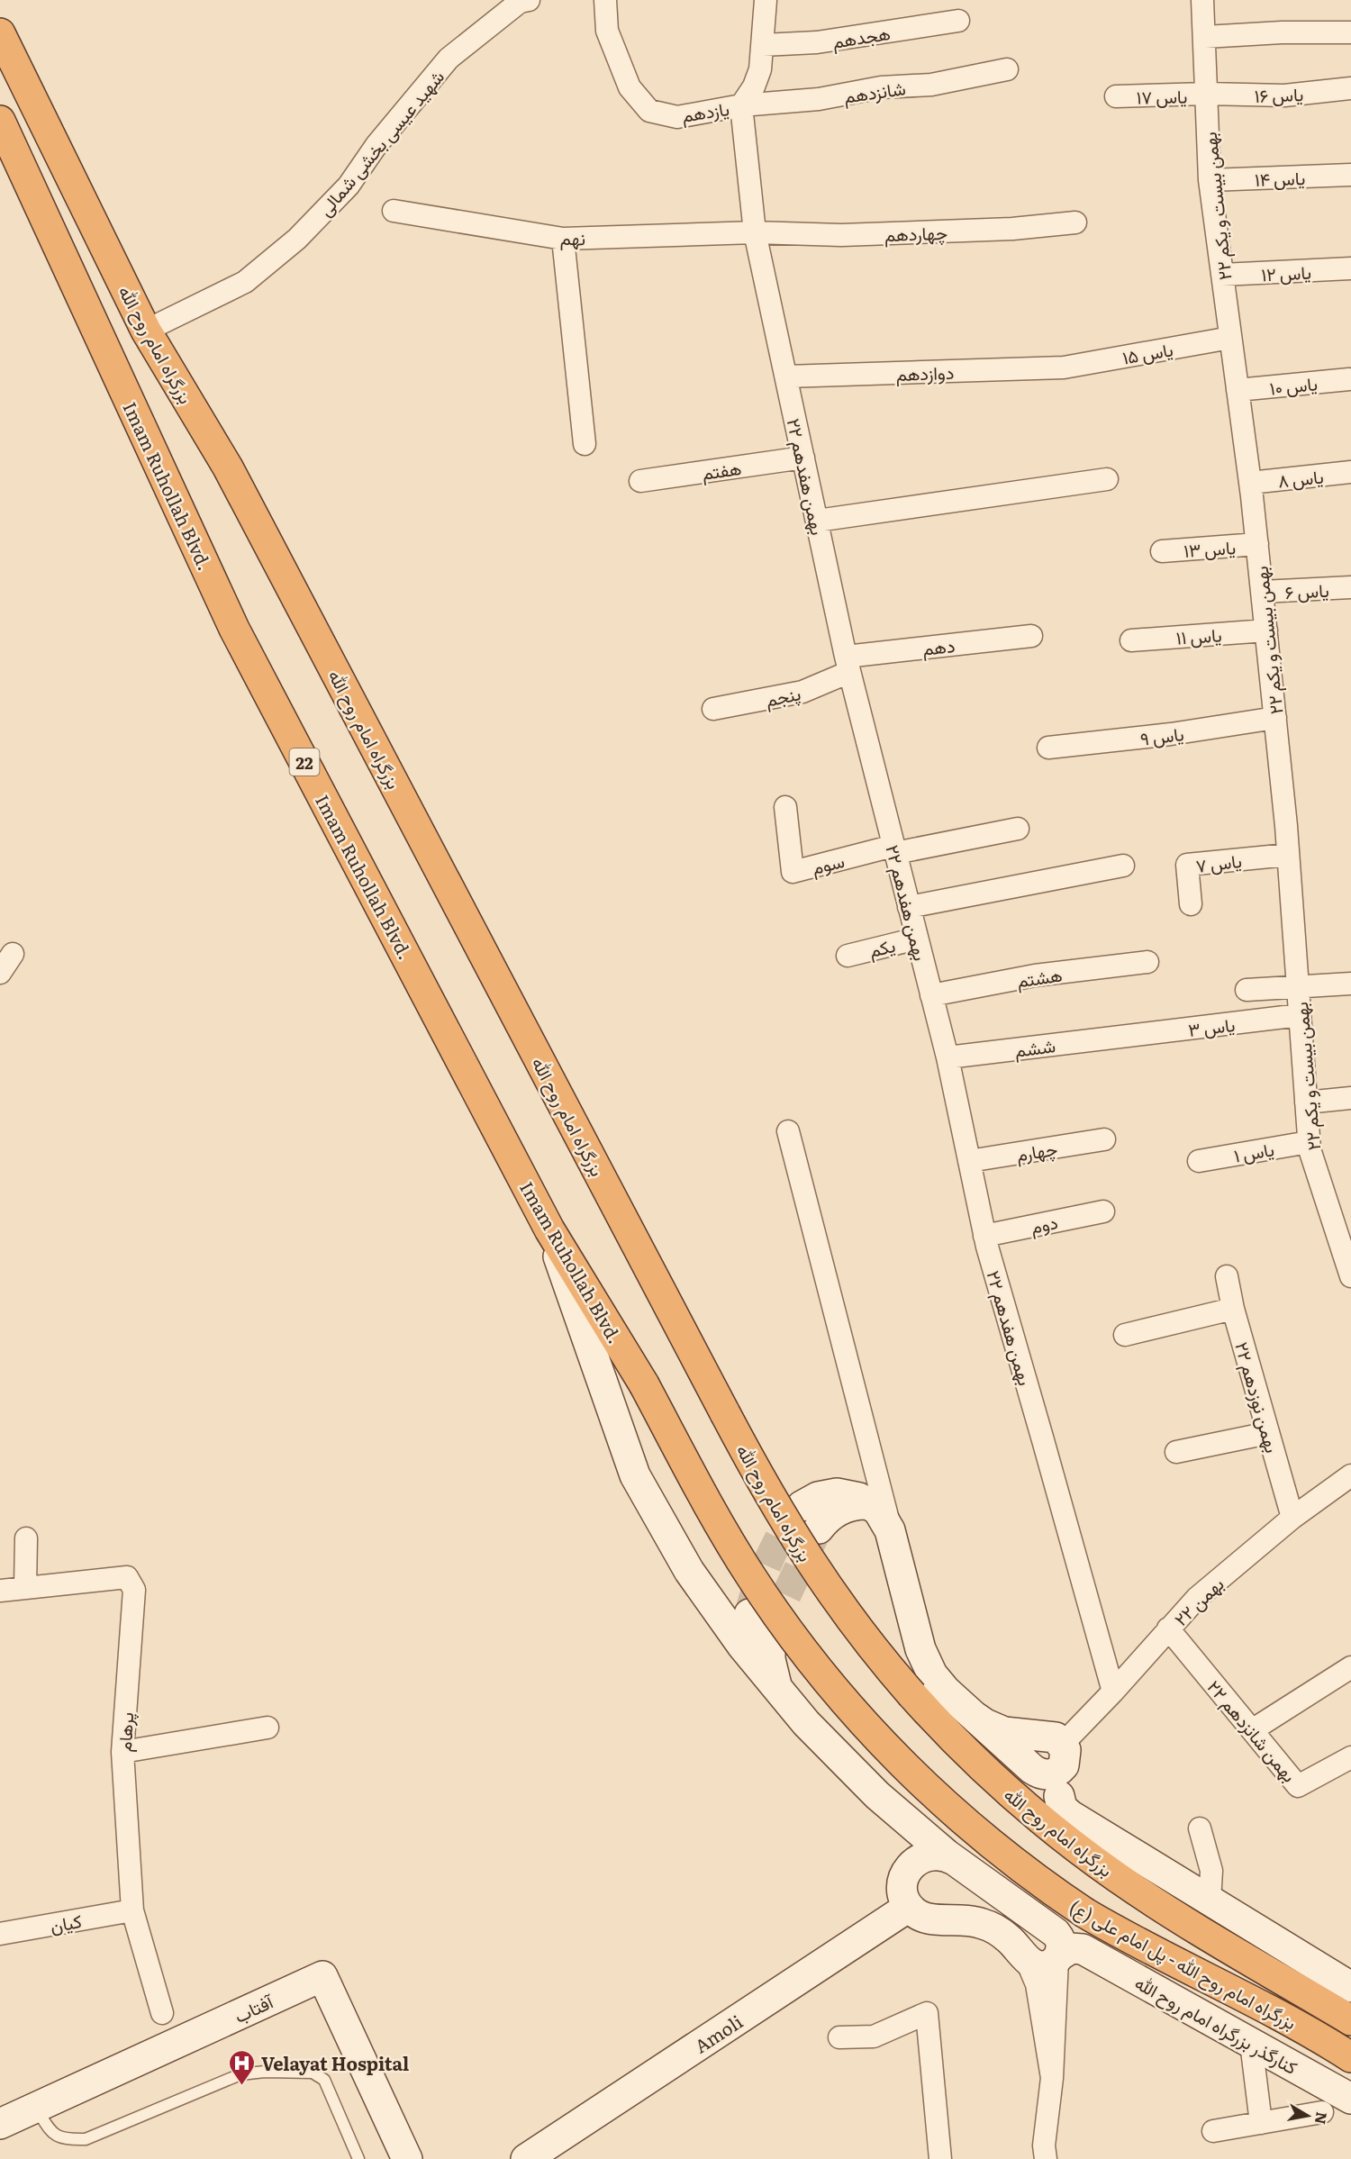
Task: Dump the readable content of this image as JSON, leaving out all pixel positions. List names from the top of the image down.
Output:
{
  "streets": {
    "highway": [
      "بزرگراه امام روح الله",
      "Imam Ruhollah Blvd.",
      "22",
      "بزرگراه امام روح الله - پل امام علی (ع)"
    ],
    "main road": ["آفتاب", "کنارگذر بزرگراه امام روح الله", "Amoli"],
    "street": [
      "هجدهم",
      "شانزدهم",
      "یاس ۱۶",
      "یاس ۱۷",
      "یازدهم",
      "شهید عیسی بخشی شمالی",
      "یاس ۱۴",
      "۲۲ بهمن بیست و یکم",
      "چهاردهم",
      "نهم",
      "یاس ۱۲",
      "یاس ۱۵",
      "دوازدهم",
      "یاس ۱۰",
      "هفتم",
      "۲۲ بهمن هفدهم",
      "یاس ۸",
      "یاس ۱۳",
      "یاس ۶",
      "یاس ۱۱",
      "دهم",
      "پنجم",
      "یاس ۹",
      "یاس ۷",
      "سوم",
      "یکم",
      "هشتم",
      "یاس ۳",
      "ششم",
      "چهارم",
      "یاس ۱",
      "دوم",
      "۲۲ بهمن نوزدهم",
      "۲۲ بهمن",
      "۲۲ بهمن شانزدهم",
      "پرهام",
      "کیان"
    ]
  },
  "crossings": [
    ["هجدهم", "یازدهم"],
    ["شانزدهم", "یازدهم"],
    ["شانزدهم", "۲۲ بهمن هفدهم"],
    ["یاس ۱۶", "یاس ۱۷"],
    ["یاس ۱۶", "۲۲ بهمن بیست و یکم"],
    ["یاس ۱۷", "۲۲ بهمن بیست و یکم"],
    ["یازدهم", "۲۲ بهمن هفدهم"],
    ["شهید عیسی بخشی شمالی", "بزرگراه امام روح الله"],
    ["یاس ۱۴", "۲۲ بهمن بیست و یکم"],
    ["۲۲ بهمن بیست و یکم", "یاس ۱۲"],
    ["۲۲ بهمن بیست و یکم", "یاس ۱۵"],
    ["۲۲ بهمن بیست و یکم", "یاس ۱۰"],
    ["۲۲ بهمن بیست و یکم", "یاس ۸"],
    ["۲۲ بهمن بیست و یکم", "یاس ۱۳"],
    ["۲۲ بهمن بیست و یکم", "یاس ۶"],
    ["۲۲ بهمن بیست و یکم", "یاس ۱۱"],
    ["۲۲ بهمن بیست و یکم", "یاس ۹"],
    ["۲۲ بهمن بیست و یکم", "یاس ۷"],
    ["۲۲ بهمن بیست و یکم", "یاس ۳"],
    ["۲۲ بهمن بیست و یکم", "یاس ۱"],
    ["چهاردهم", "نهم"],
    ["چهاردهم", "۲۲ بهمن هفدهم"],
    ["نهم", "۲۲ بهمن هفدهم"],
    ["یاس ۱۵", "دوازدهم"],
    ["دوازدهم", "۲۲ بهمن هفدهم"],
    ["هفتم", "۲۲ بهمن هفدهم"],
    ["۲۲ بهمن هفدهم", "دهم"],
    ["۲۲ بهمن هفدهم", "پنجم"],
    ["۲۲ بهمن هفدهم", "سوم"],
    ["۲۲ بهمن هفدهم", "یکم"],
    ["۲۲ بهمن هفدهم", "هشتم"],
    ["۲۲ بهمن هفدهم", "ششم"],
    ["۲۲ بهمن هفدهم", "چهارم"],
    ["۲۲ بهمن هفدهم", "دوم"],
    ["۲۲ بهمن هفدهم", "۲۲ بهمن"],
    ["Imam Ruhollah Blvd.", "بزرگراه امام روح الله - پل امام علی (ع)"],
    ["دهم", "پنجم"],
    ["یاس ۳", "ششم"],
    ["۲۲ بهمن نوزدهم", "۲۲ بهمن"],
    ["۲۲ بهمن", "۲۲ بهمن شانزدهم"],
    ["پرهام", "کیان"]
  ],
  "places": {
    "hospital": ["Velayat Hospital"]
  },
  "north": "right"
}
